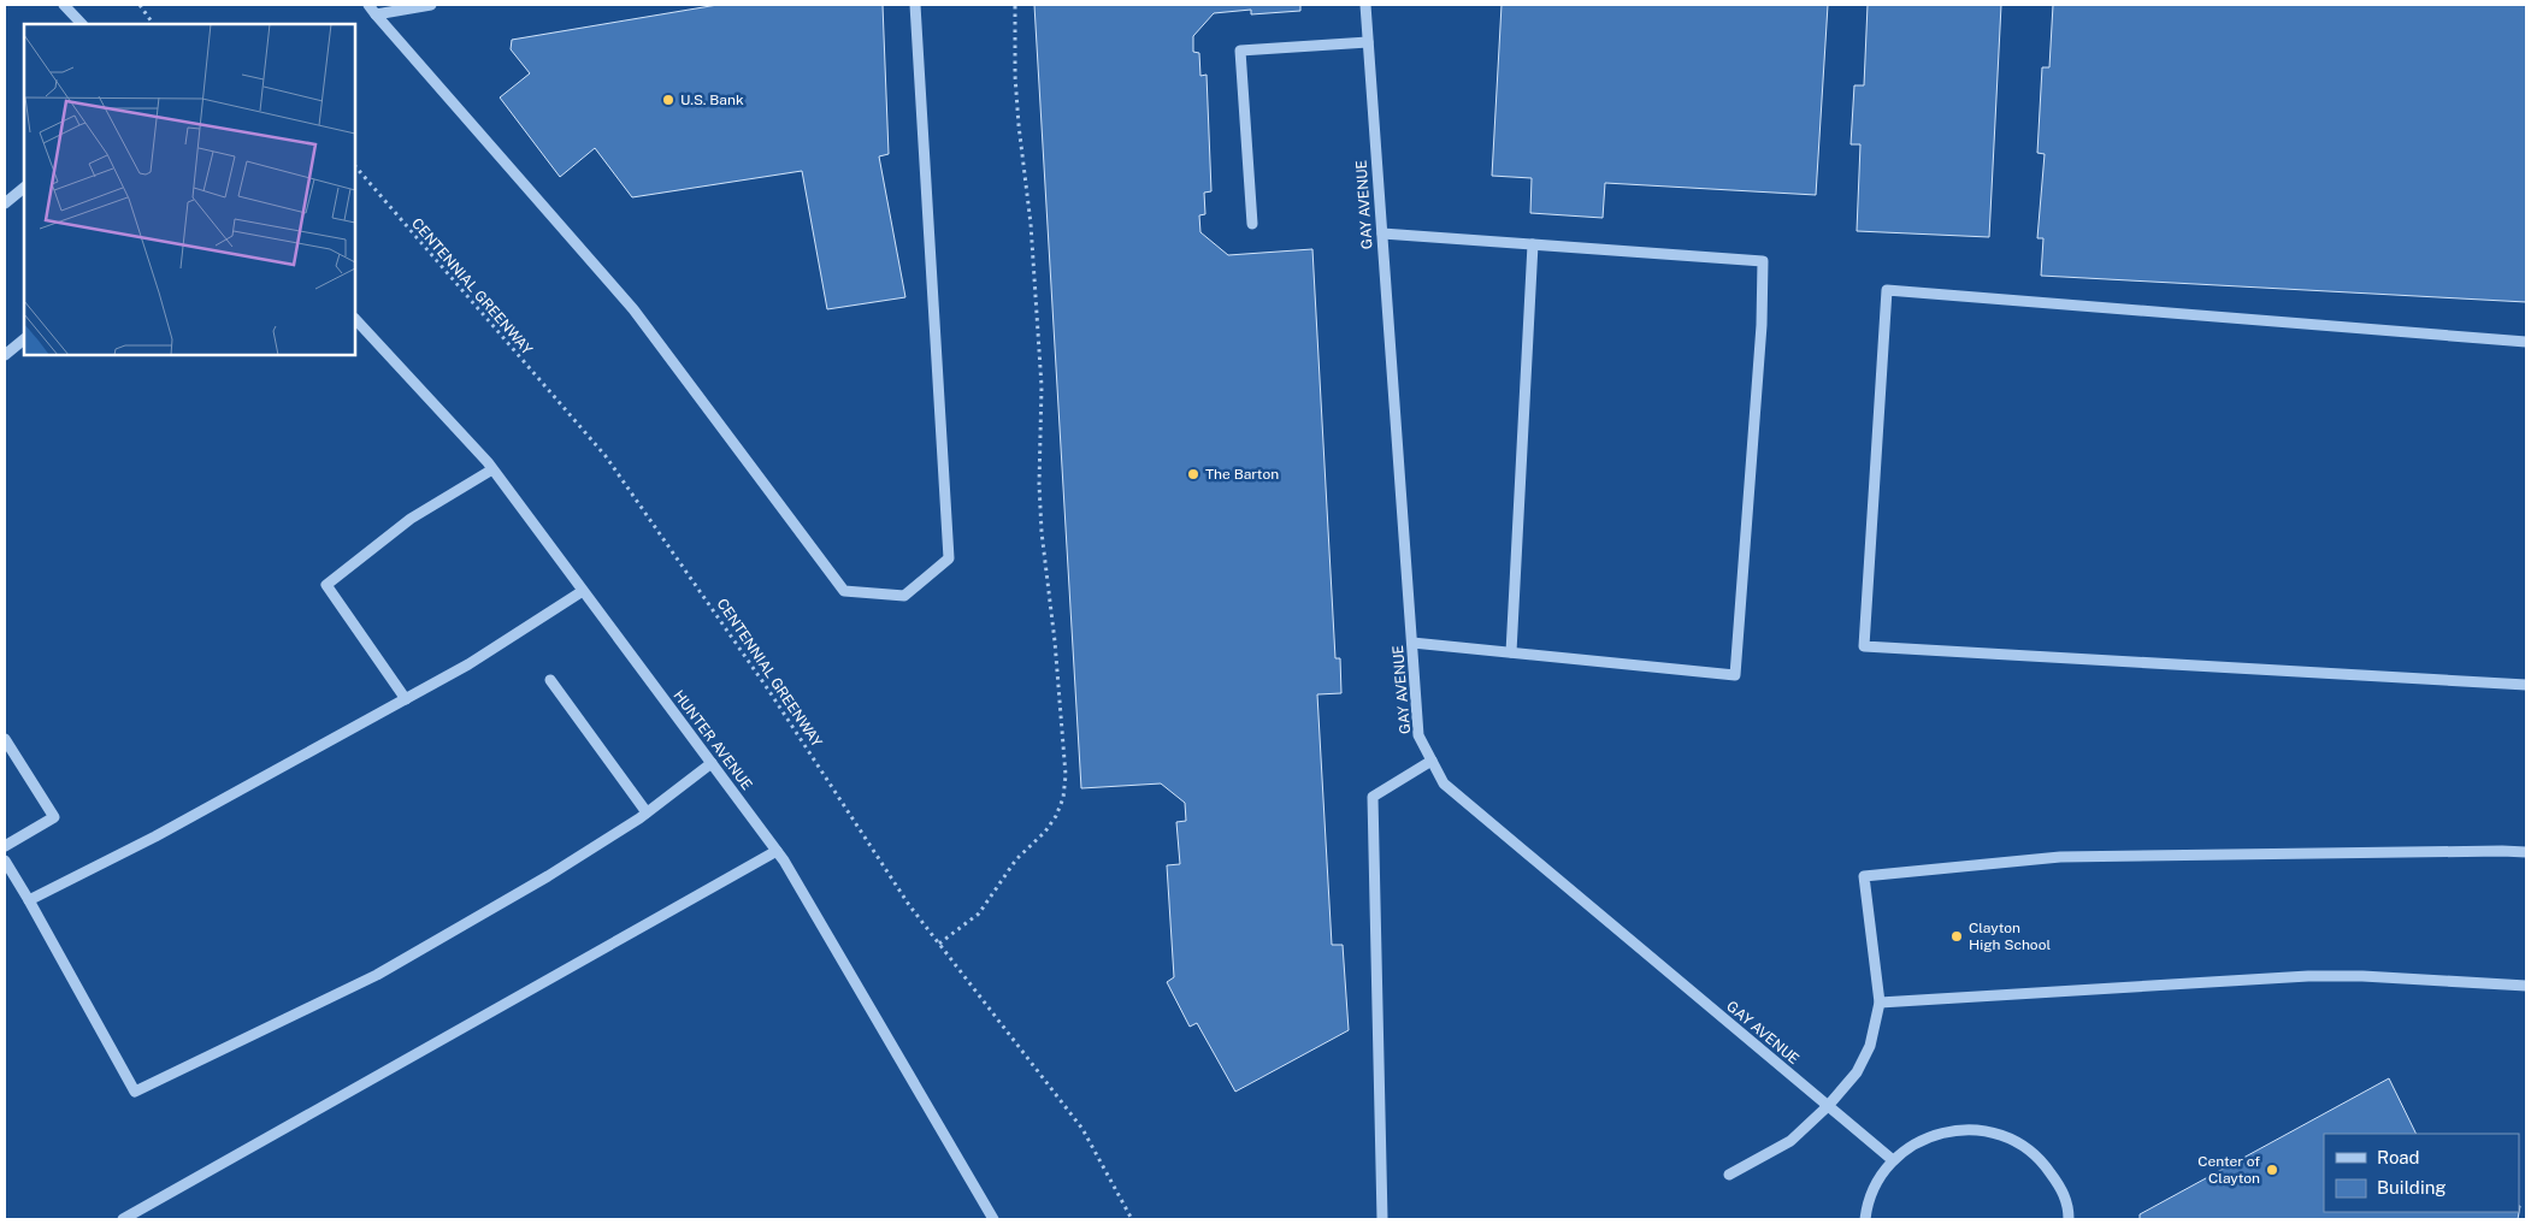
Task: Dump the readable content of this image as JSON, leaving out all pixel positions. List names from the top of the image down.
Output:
{
  "streets": {
    "street": ["GAY AVENUE", "HUNTER AVENUE"],
    "path": ["CENTENNIAL GREENWAY"]
  },
  "places": [
    "U.S. Bank",
    "The Barton",
    "Clayton High School",
    "Center of Clayton"
  ],
  "legend": ["Road", "Building"]
}
